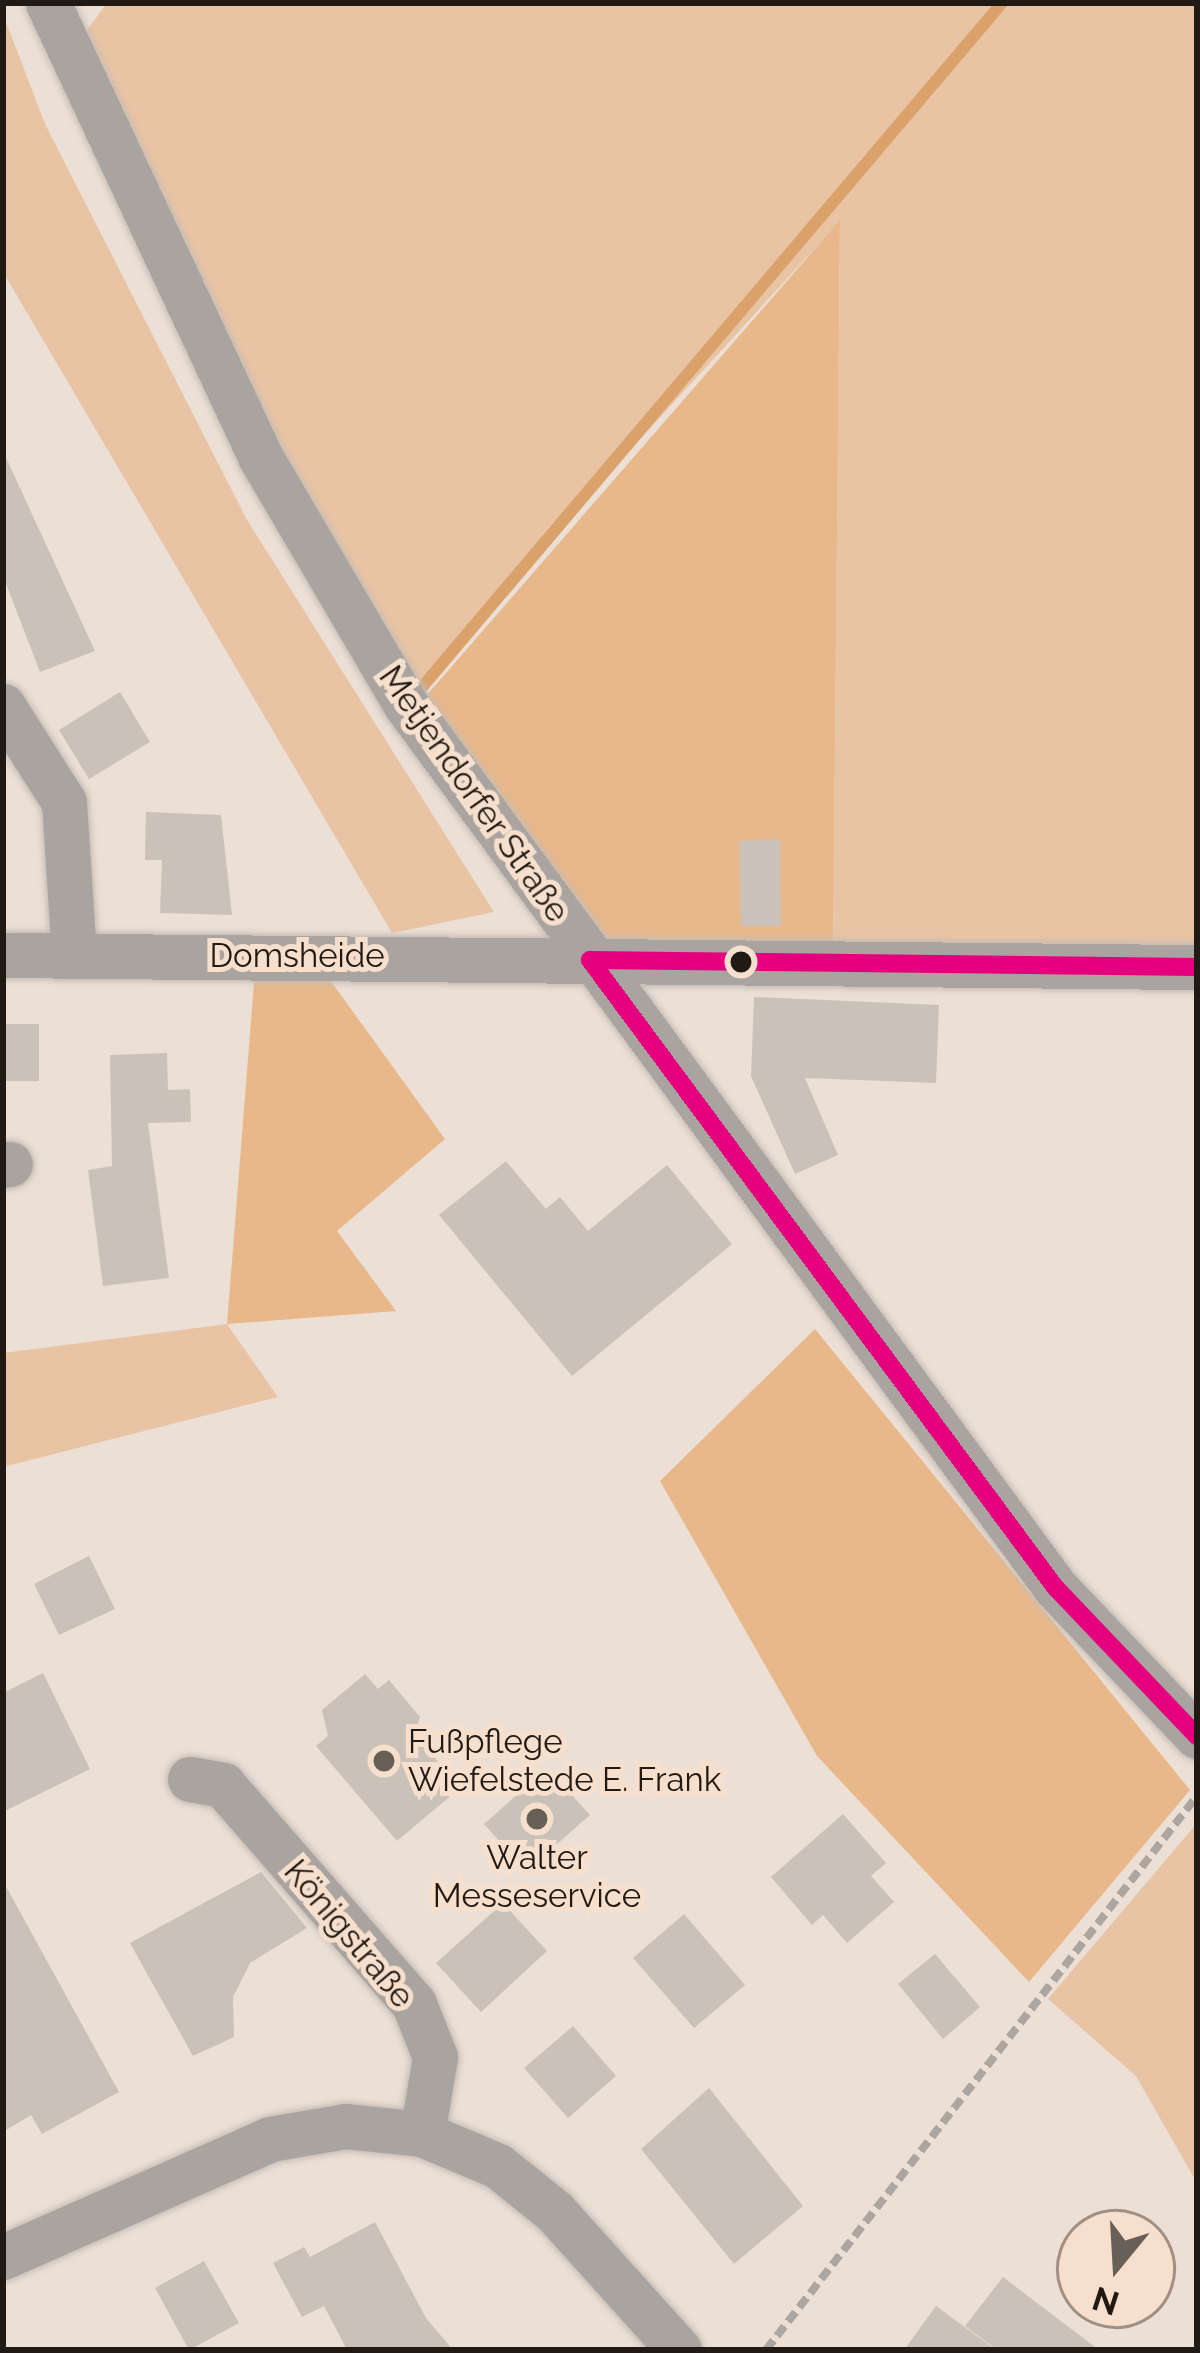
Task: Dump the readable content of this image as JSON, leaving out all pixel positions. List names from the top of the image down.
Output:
{
  "streets": {
    "street": ["Metjendorfer Straße", "Domsheide", "Königstraße"]
  },
  "crossings": [
    ["Metjendorfer Straße", "Domsheide"]
  ],
  "places": ["Fußpflege Wiefelstede E. Frank", "Walter Messeservice"],
  "north": "bottom"
}
